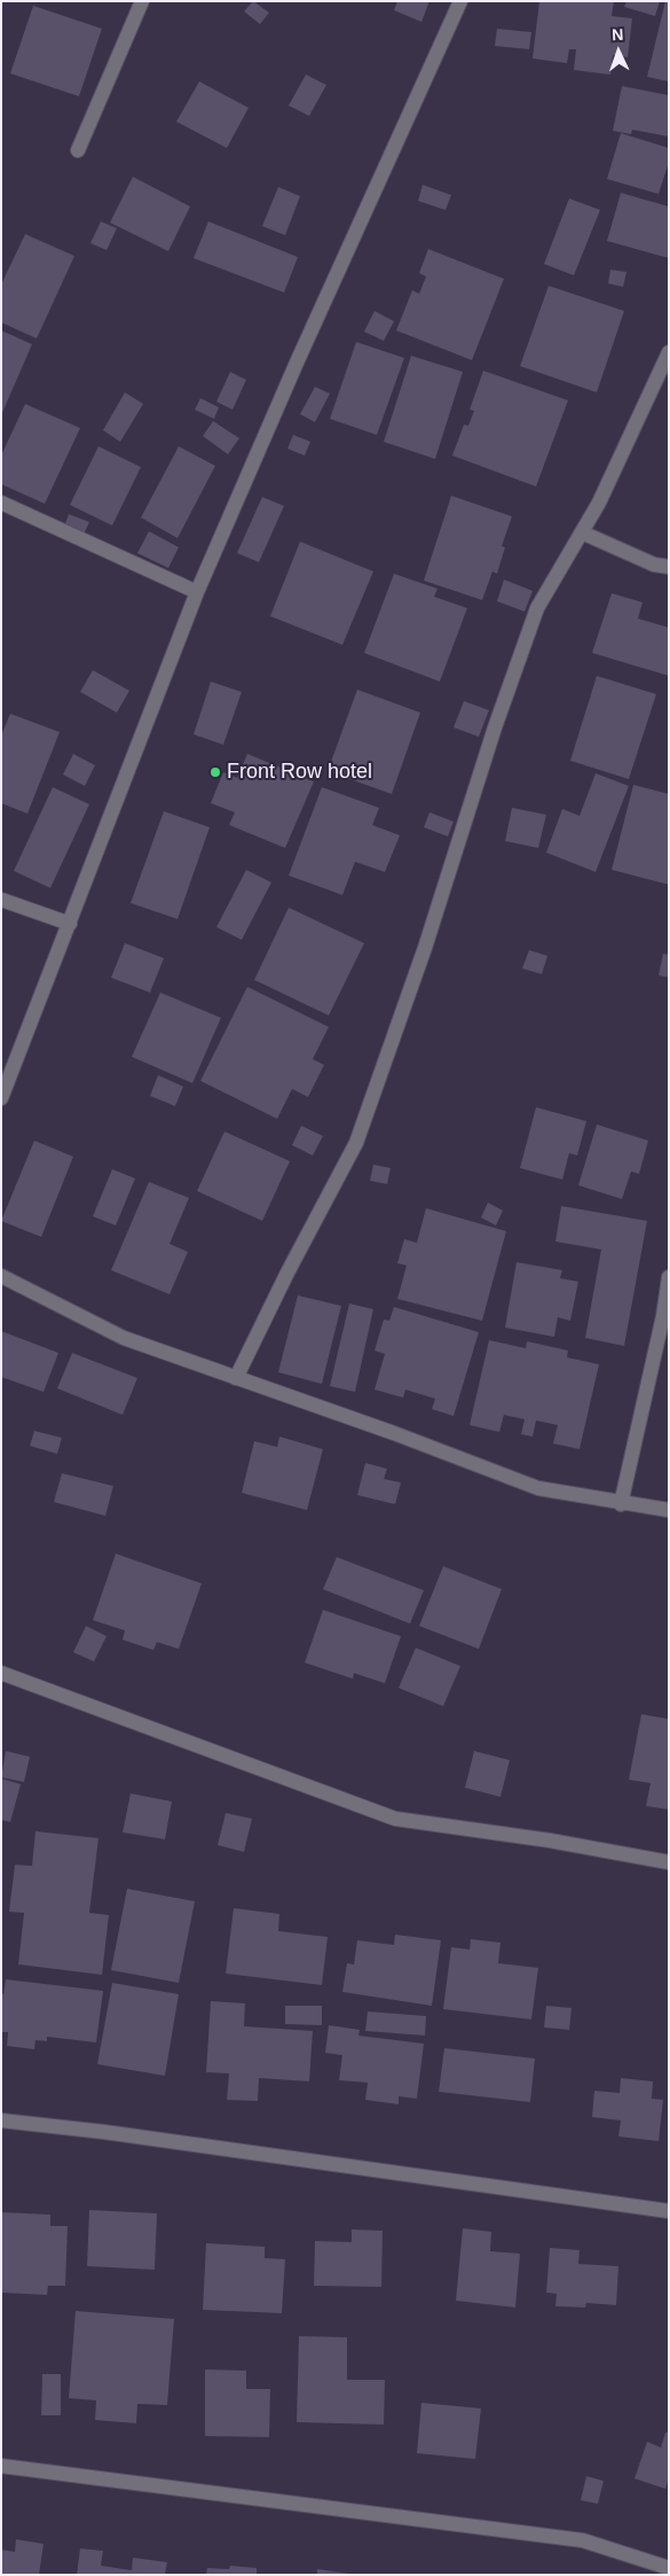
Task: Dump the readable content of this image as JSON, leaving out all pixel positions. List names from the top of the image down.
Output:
{
  "places": ["Front Row hotel"],
  "north": "top"
}
